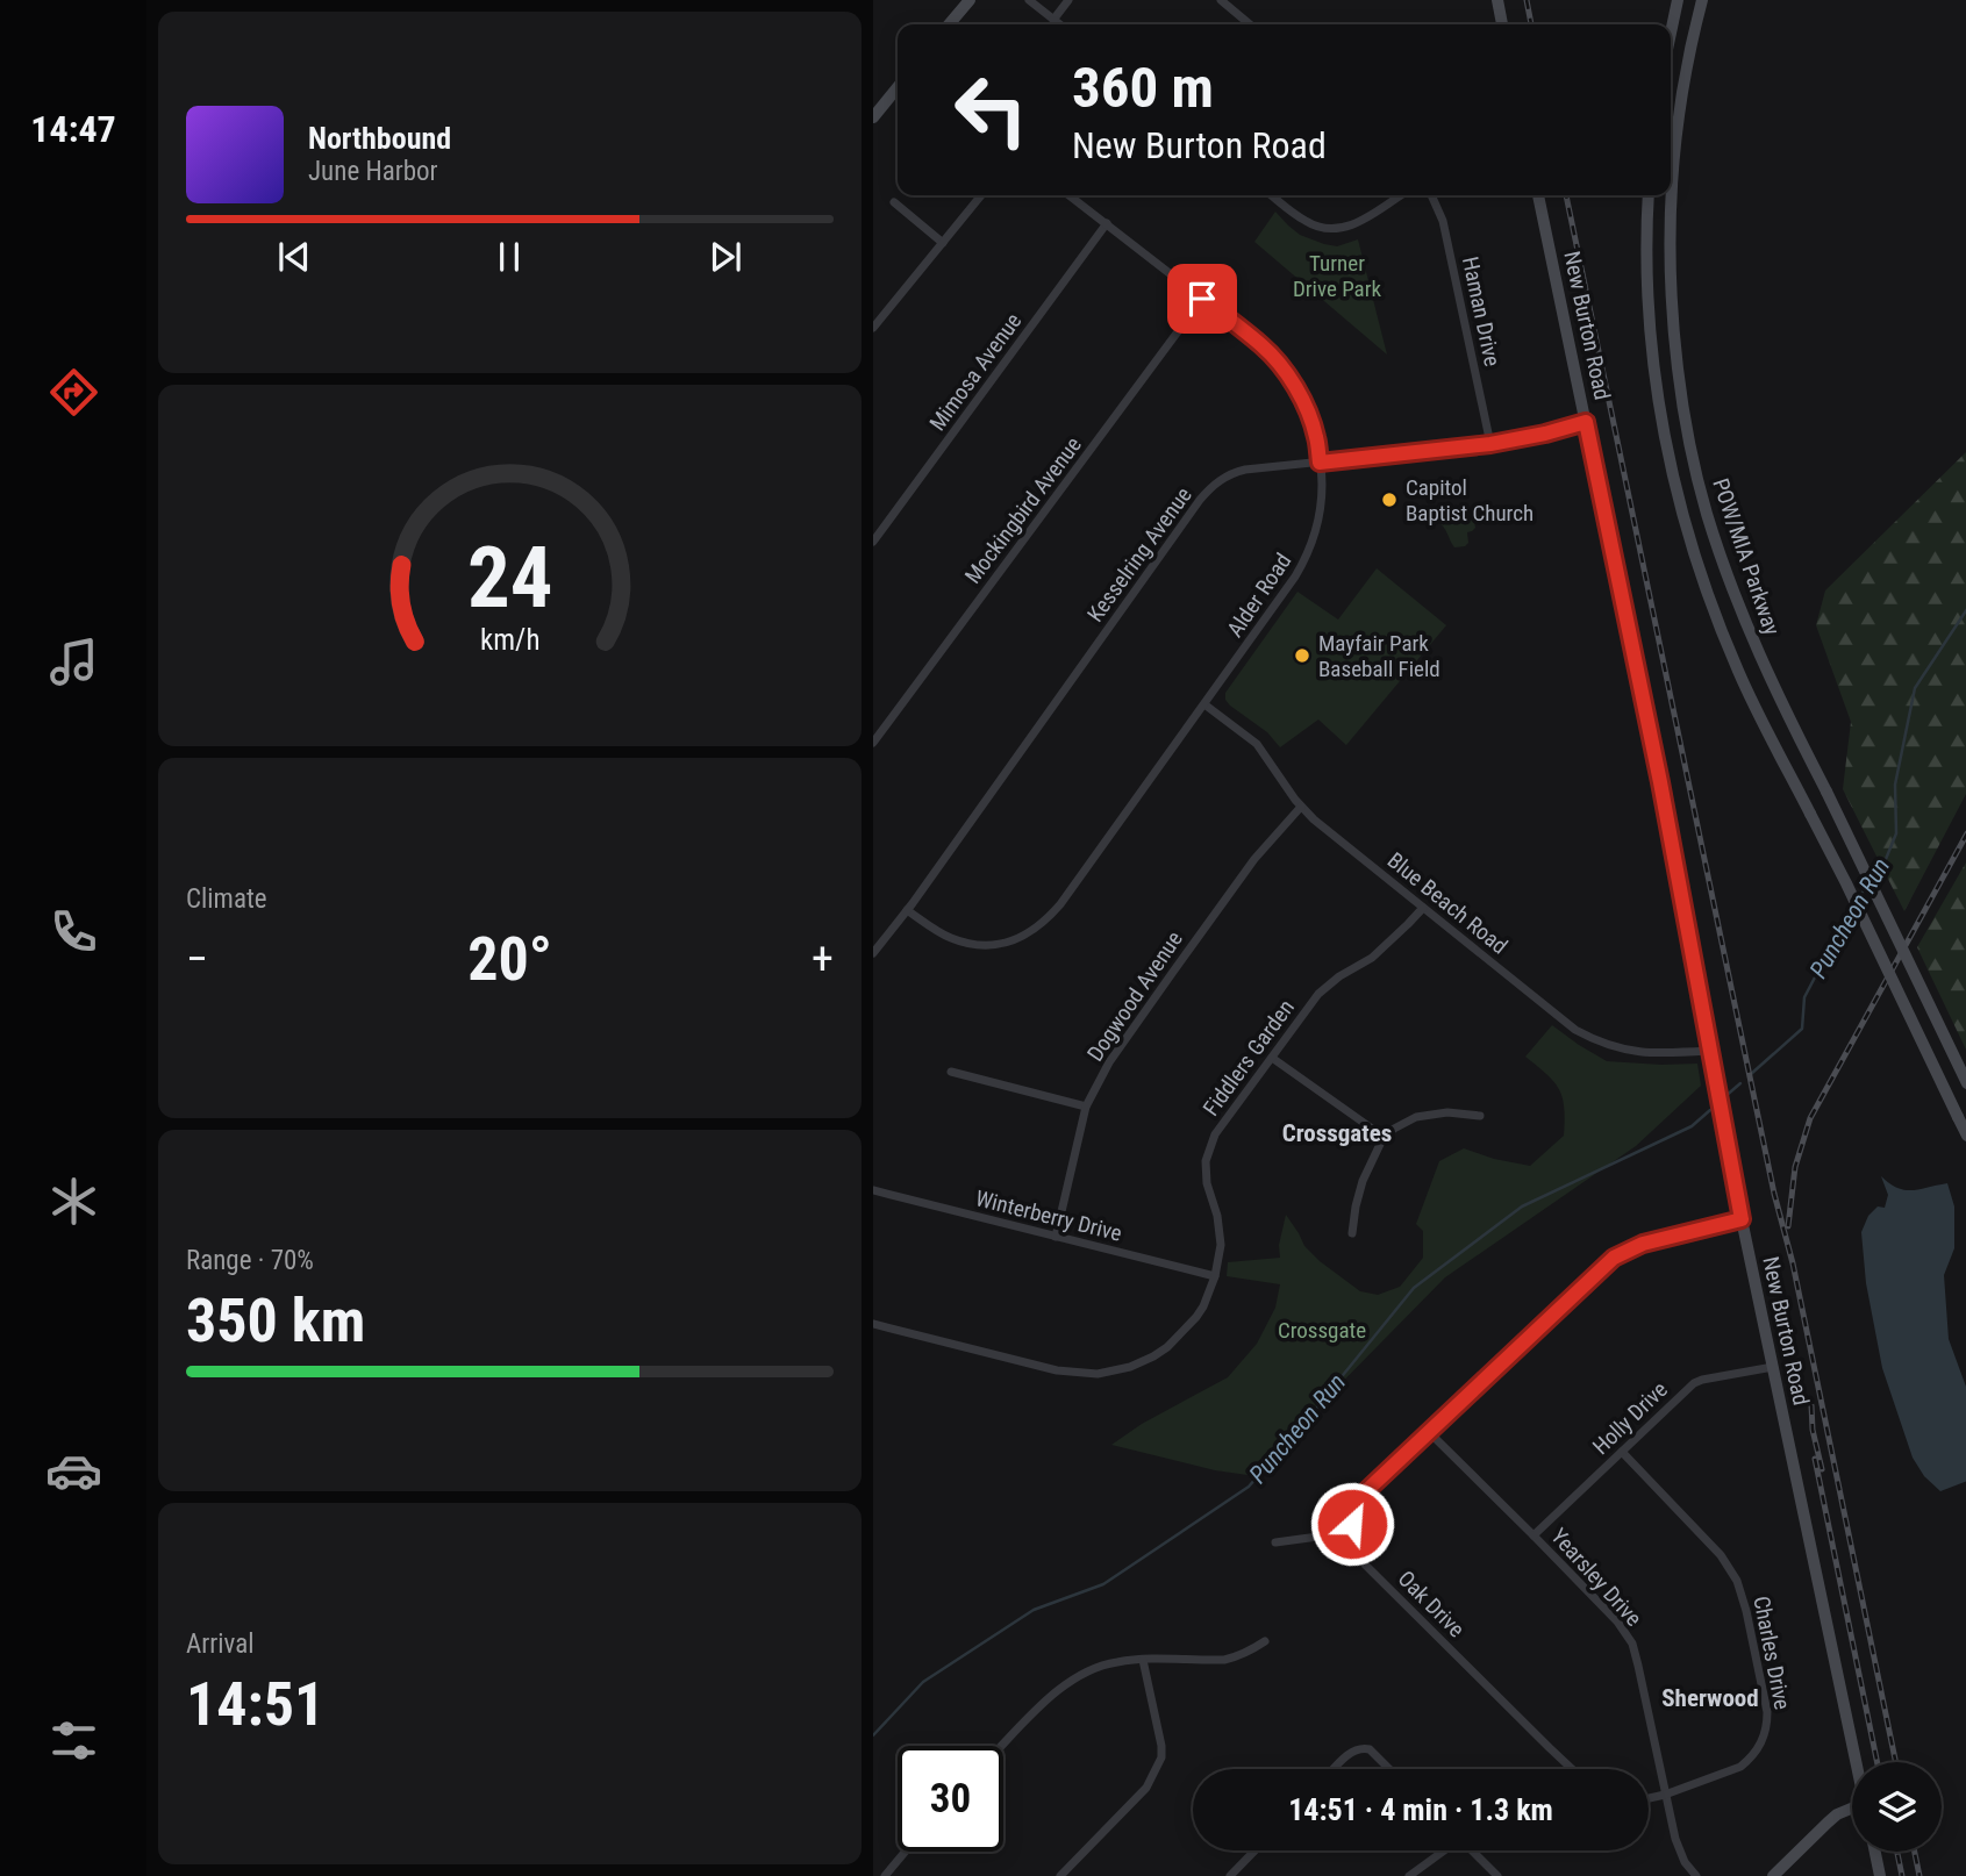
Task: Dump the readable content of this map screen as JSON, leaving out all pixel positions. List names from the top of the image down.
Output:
{
  "streets": {
    "main road": ["New Burton Road", "POW/MIA Parkway"],
    "street": [
      "Haman Drive",
      "Mimosa Avenue",
      "Mockingbird Avenue",
      "Kesselring Avenue",
      "Alder Road",
      "Blue Beach Road",
      "Dogwood Avenue",
      "Fiddlers Garden",
      "Winterberry Drive",
      "Holly Drive",
      "Yearsley Drive",
      "Oak Drive",
      "Charles Drive"
    ]
  },
  "crossings": [
    ["Haman Drive", "Kesselring Avenue"],
    ["New Burton Road", "Kesselring Avenue"],
    ["New Burton Road", "Blue Beach Road"],
    ["New Burton Road", "Holly Drive"],
    ["Mimosa Avenue", "Alder Road"],
    ["Mockingbird Avenue", "Alder Road"],
    ["Kesselring Avenue", "Alder Road"],
    ["Alder Road", "Blue Beach Road"],
    ["Blue Beach Road", "Dogwood Avenue"],
    ["Blue Beach Road", "Fiddlers Garden"],
    ["Dogwood Avenue", "Winterberry Drive"],
    ["Fiddlers Garden", "Winterberry Drive"],
    ["Holly Drive", "Yearsley Drive"],
    ["Holly Drive", "Charles Drive"],
    ["Yearsley Drive", "Charles Drive"]
  ],
  "districts": ["Crossgates", "Sherwood"],
  "water": ["Puncheon Run"],
  "parks": ["Turner Drive Park", "Crossgate"],
  "places": ["Capitol Baptist Church", "Mayfair Park Baseball Field"],
  "page": {
    "tabs": "14:47",
    "turn": ["360 m", "New Burton Road"],
    "song": ["Northbound", "June Harbor"],
    "tile": [
      "Climate",
      ["Range · 70%", "350 km"],
      ["Arrival", "14:51"]
    ],
    "heat": ["−", "20°", "+"],
    "limit": "30",
    "trip": "14:51 · 4 min · 1.3 km",
    "gauge": ["24", "km/h"]
  }
}
